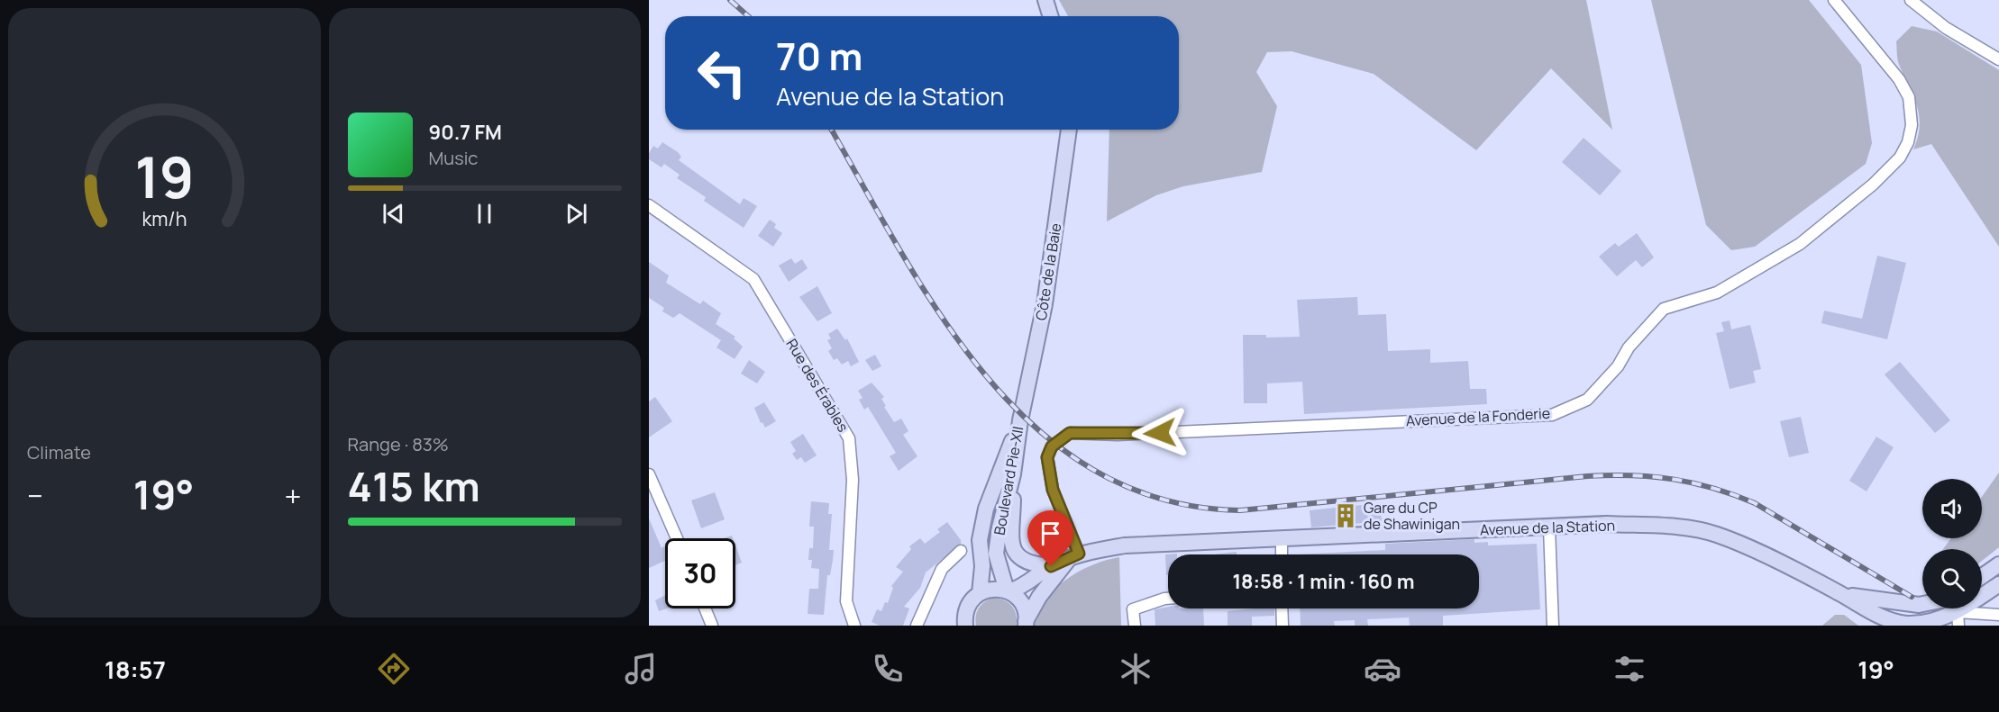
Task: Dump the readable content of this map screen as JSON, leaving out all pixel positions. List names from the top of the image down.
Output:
{
  "streets": {
    "main road": ["Côte de la Baie", "Boulevard Pie-XII", "Avenue de la Station"],
    "street": ["Rue des Érables", "Avenue de la Fonderie"]
  },
  "crossings": [
    ["Côte de la Baie", "Boulevard Pie-XII"],
    ["Avenue de la Fonderie", "Avenue de la Station"],
    ["Boulevard Pie-XII", "Avenue de la Station"]
  ],
  "places": {
    "building": ["Gare du CP de Shawinigan"]
  },
  "page": {
    "turn": ["70 m", "Avenue de la Station"],
    "song": ["90.7 FM", "Music"],
    "tile": [
      "Climate",
      ["Range · 83%", "415 km"]
    ],
    "heat": ["−", "19°", "+"],
    "limit": "30",
    "trip": "18:58 · 1 min · 160 m",
    "tabs": ["18:57", "19°"],
    "gauge": ["19", "km/h"]
  }
}
